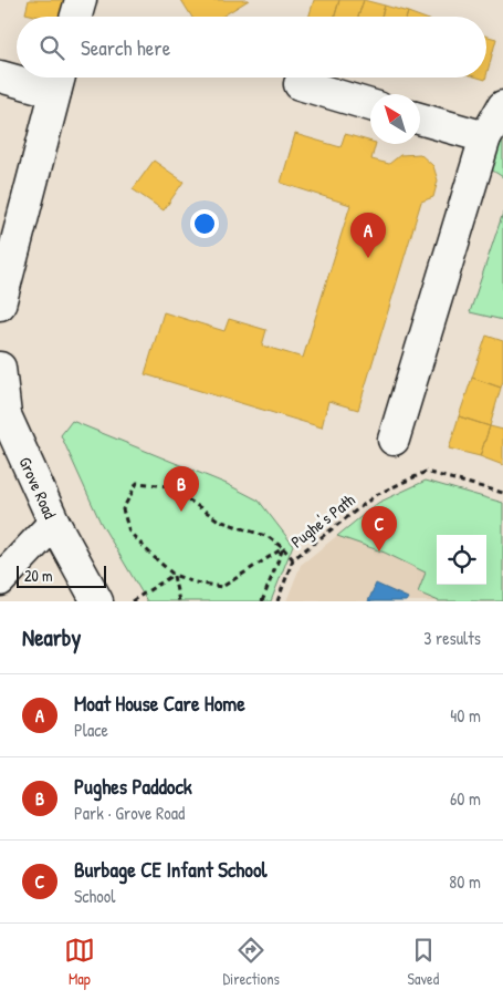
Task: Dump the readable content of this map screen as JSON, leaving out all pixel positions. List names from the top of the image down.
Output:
{
  "streets": {
    "street": ["Grove Road"],
    "path": ["Pughe's Path"]
  },
  "scale_bar": "20 m",
  "north": "top left",
  "page": {
    "search": "Search here",
    "pins": ["A", "B", "C"],
    "scale": "20 m",
    "heading": ["Nearby", "3 results"],
    "list": [
      {
        "mark": "A",
        "name": "Moat House Care Home",
        "note": "Place",
        "value": "40 m"
      },
      {
        "mark": "B",
        "name": "Pughes Paddock",
        "note": "Park · Grove Road",
        "value": "60 m"
      },
      {
        "mark": "C",
        "name": "Burbage CE Infant School",
        "note": "School",
        "value": "80 m"
      }
    ],
    "nav": ["Map", "Directions", "Saved"]
  }
}
